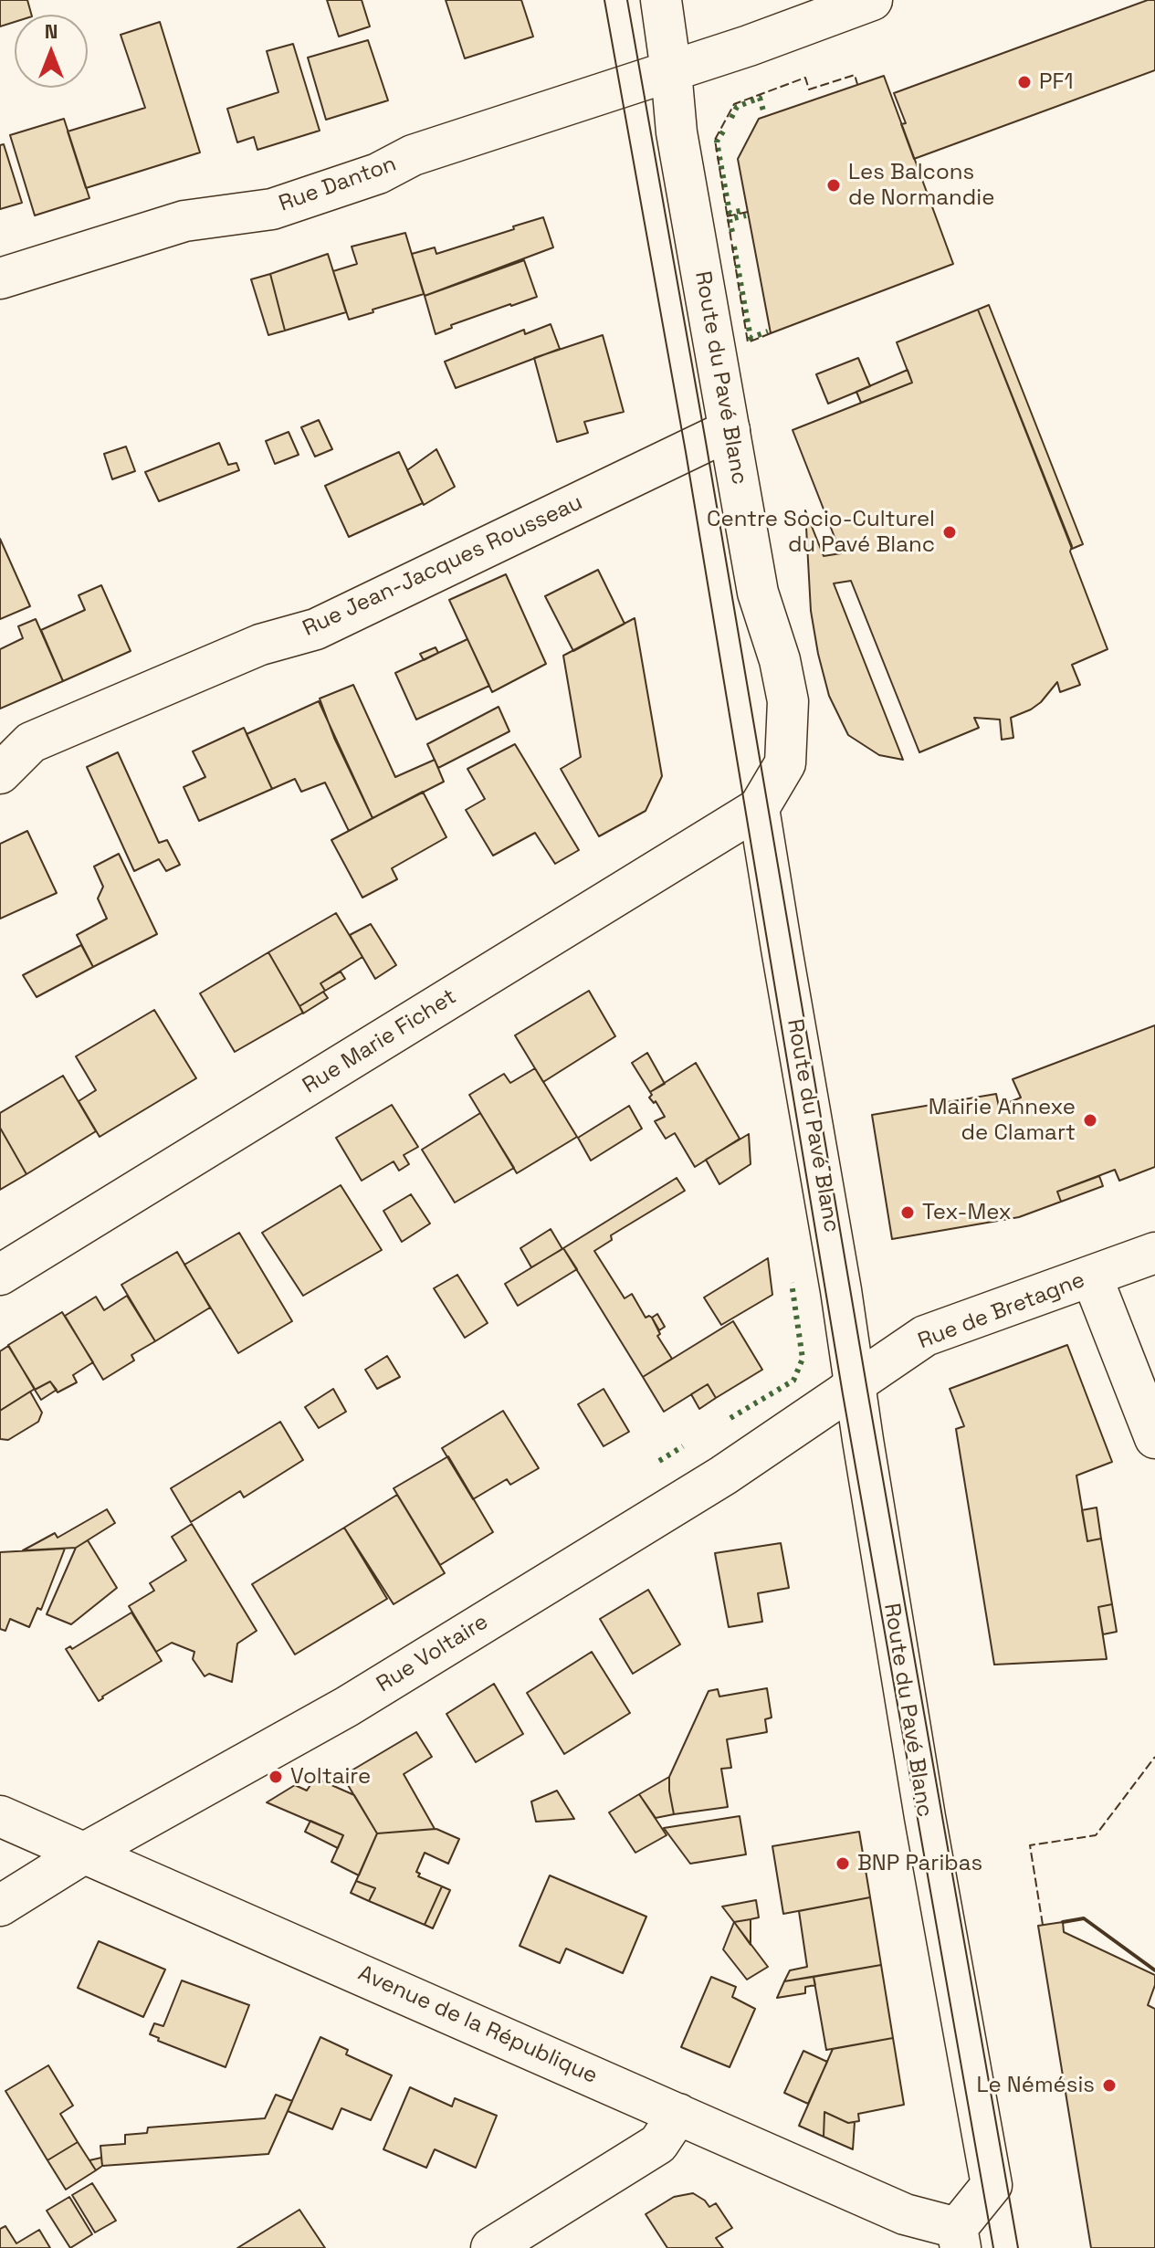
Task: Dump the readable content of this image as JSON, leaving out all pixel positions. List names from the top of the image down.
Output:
{
  "streets": {
    "street": [
      "Rue Danton",
      "Route du Pavé Blanc",
      "Rue Jean-Jacques Rousseau",
      "Rue Marie Fichet",
      "Rue de Bretagne",
      "Rue Voltaire",
      "Avenue de la République"
    ]
  },
  "crossings": [
    ["Rue Danton", "Route du Pavé Blanc"],
    ["Route du Pavé Blanc", "Rue Jean-Jacques Rousseau"],
    ["Route du Pavé Blanc", "Rue Marie Fichet"],
    ["Route du Pavé Blanc", "Rue de Bretagne"],
    ["Route du Pavé Blanc", "Rue Voltaire"],
    ["Route du Pavé Blanc", "Avenue de la République"],
    ["Rue de Bretagne", "Rue Voltaire"],
    ["Rue Voltaire", "Avenue de la République"]
  ],
  "places": [
    "PF1",
    "Les Balcons de Normandie",
    "Centre Socio-Culturel du Pavé Blanc",
    "Mairie Annexe de Clamart",
    "Tex-Mex",
    "Voltaire",
    "BNP Paribas",
    "Le Némésis"
  ],
  "north": "top"
}
